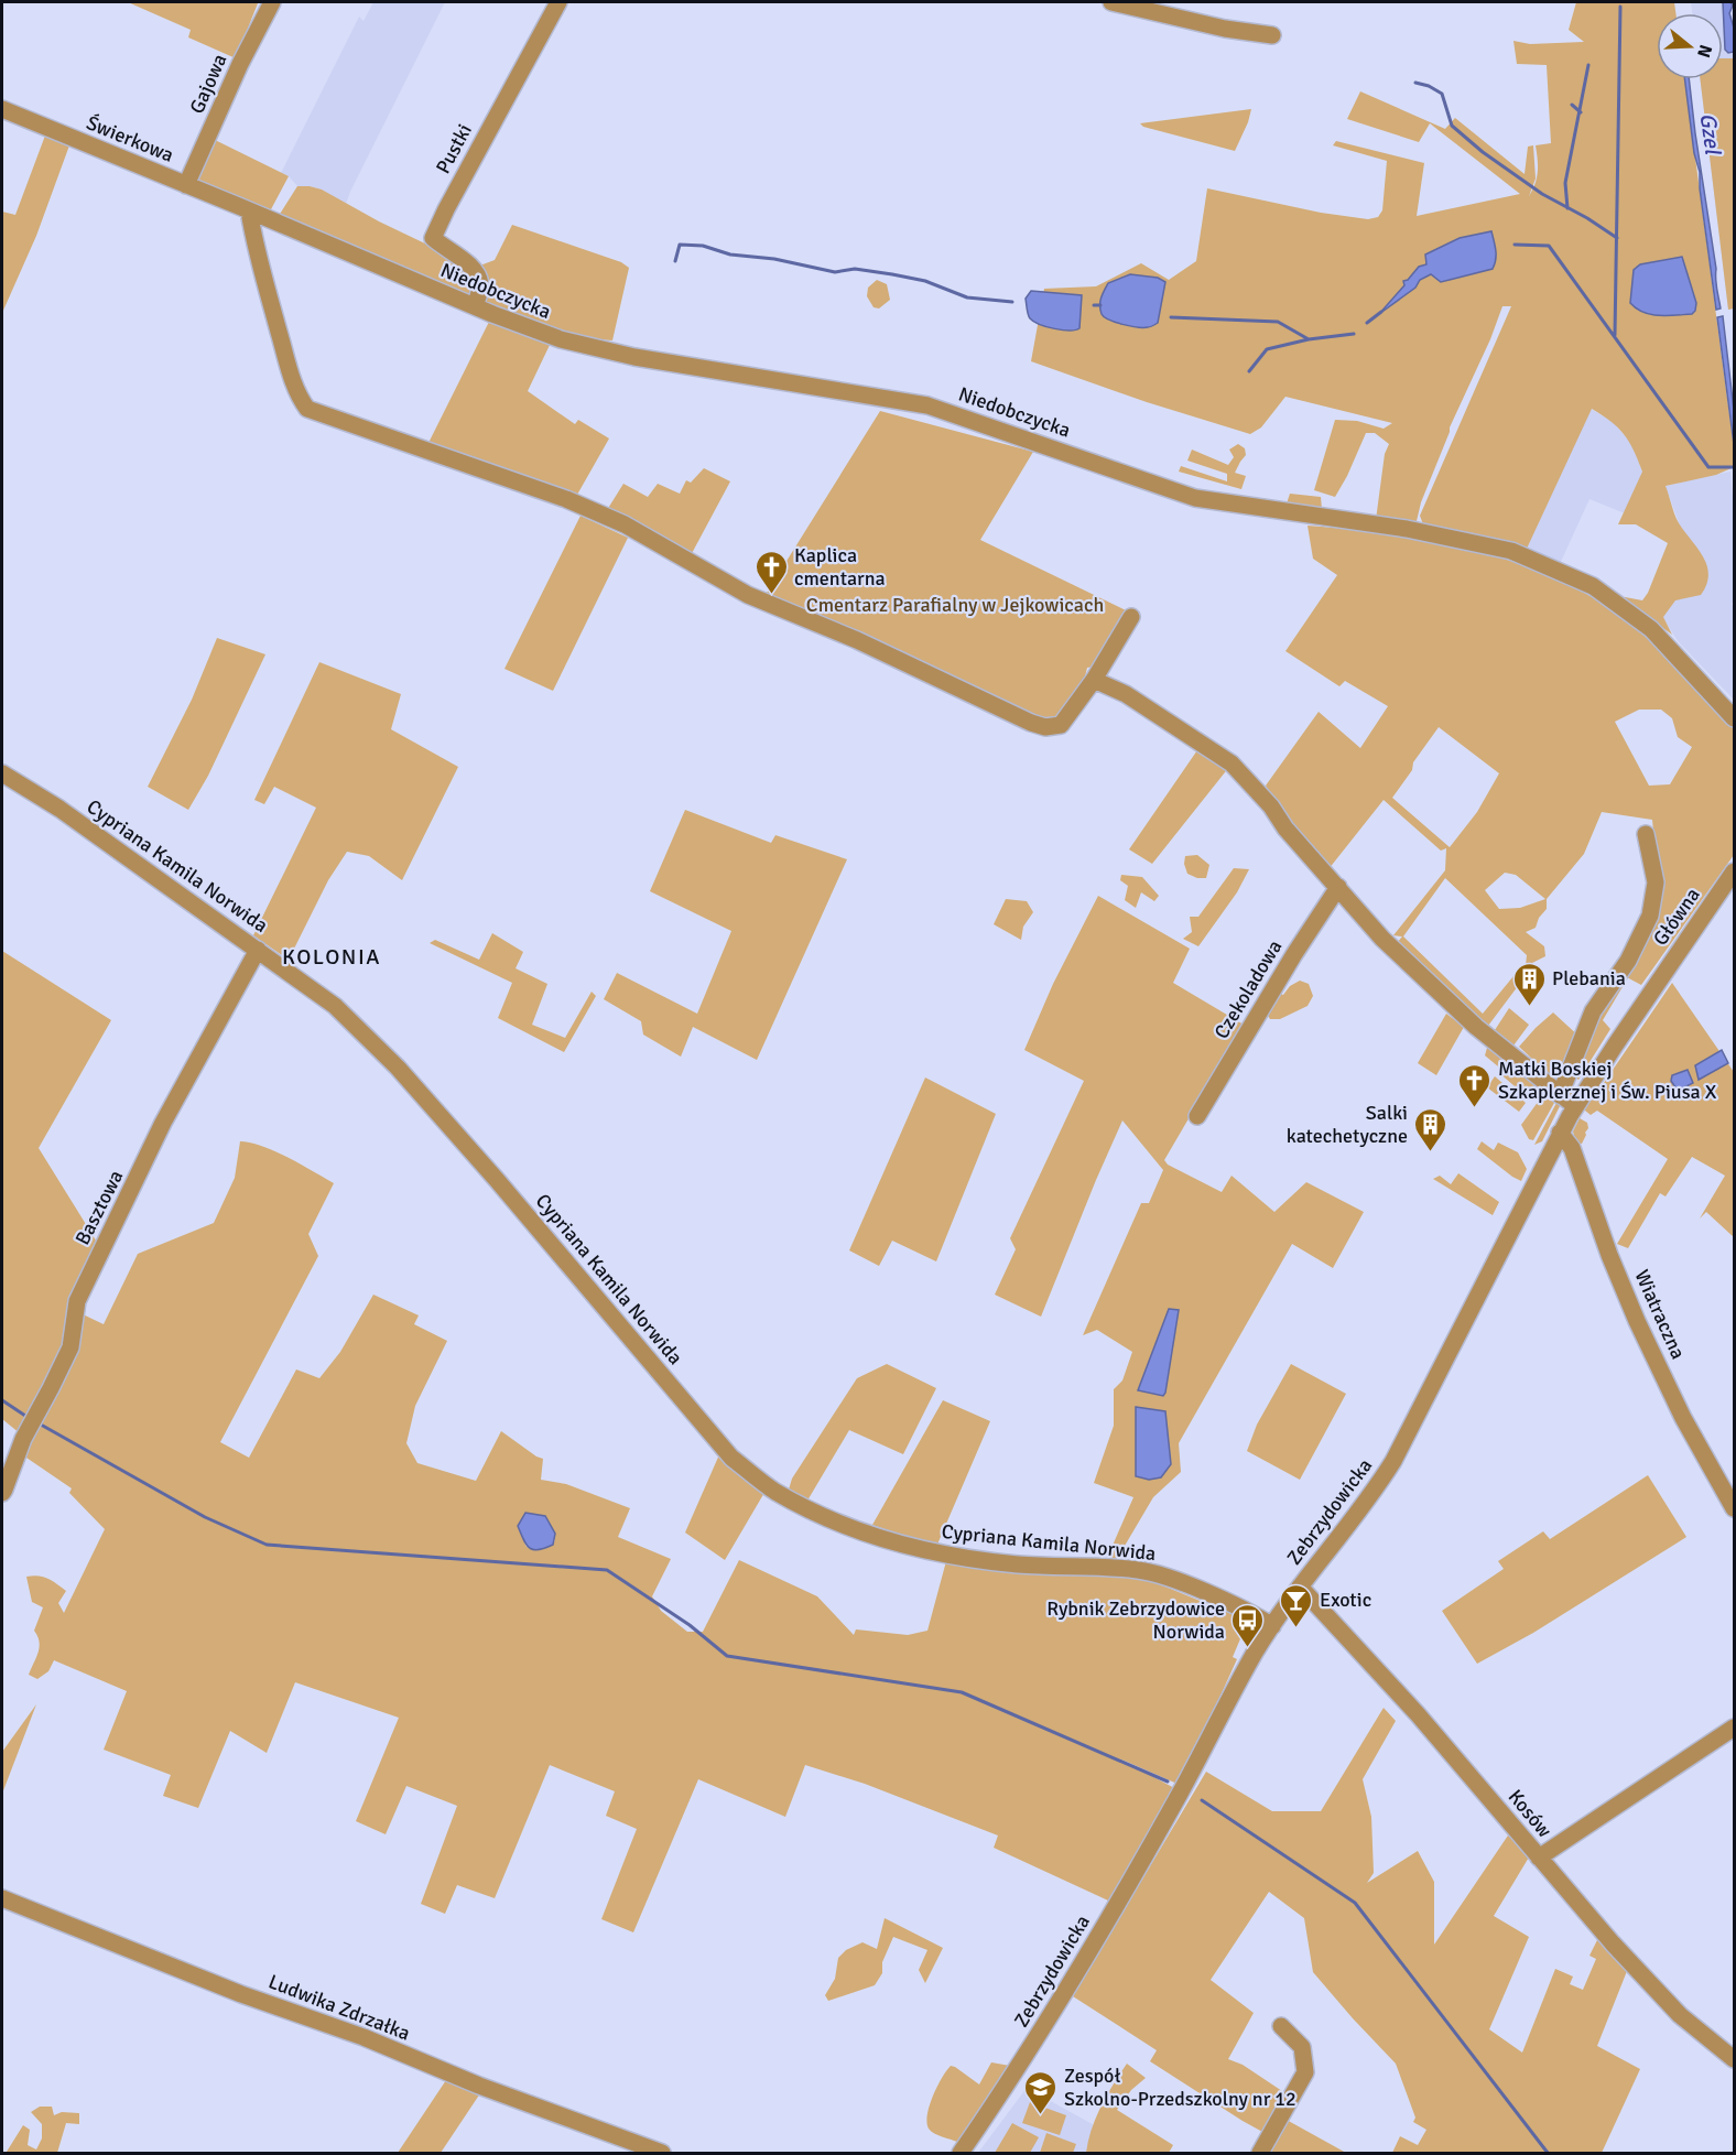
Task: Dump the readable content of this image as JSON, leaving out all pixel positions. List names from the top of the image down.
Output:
{
  "streets": {
    "street": [
      "Gajowa",
      "Świerkowa",
      "Pustki",
      "Niedobczycka",
      "Cypriana Kamila Norwida",
      "Główna",
      "Czekoladowa",
      "Basztowa",
      "Wiatraczna",
      "Zebrzydowicka",
      "Kosów",
      "Ludwika Zdrzałka"
    ]
  },
  "crossings": [
    ["Gajowa", "Świerkowa"],
    ["Świerkowa", "Niedobczycka"],
    ["Pustki", "Niedobczycka"],
    ["Cypriana Kamila Norwida", "Basztowa"],
    ["Cypriana Kamila Norwida", "Zebrzydowicka"],
    ["Główna", "Zebrzydowicka"],
    ["Wiatraczna", "Zebrzydowicka"],
    ["Zebrzydowicka", "Kosów"]
  ],
  "districts": ["KOLONIA"],
  "water": ["Gzel"],
  "parks": ["Cmentarz Parafialny w Jejkowicach"],
  "places": {
    "church": ["Kaplica cmentarna", "Matki Boskiej Szkaplerznej i Św. Piusa X"],
    "building": ["Plebania", "Salki katechetyczne"],
    "bar": ["Exotic"],
    "bus stop": ["Rybnik Zebrzydowice Norwida"],
    "school or university": ["Zespół Szkolno-Przedszkolny nr 12"]
  },
  "north": "right"
}
